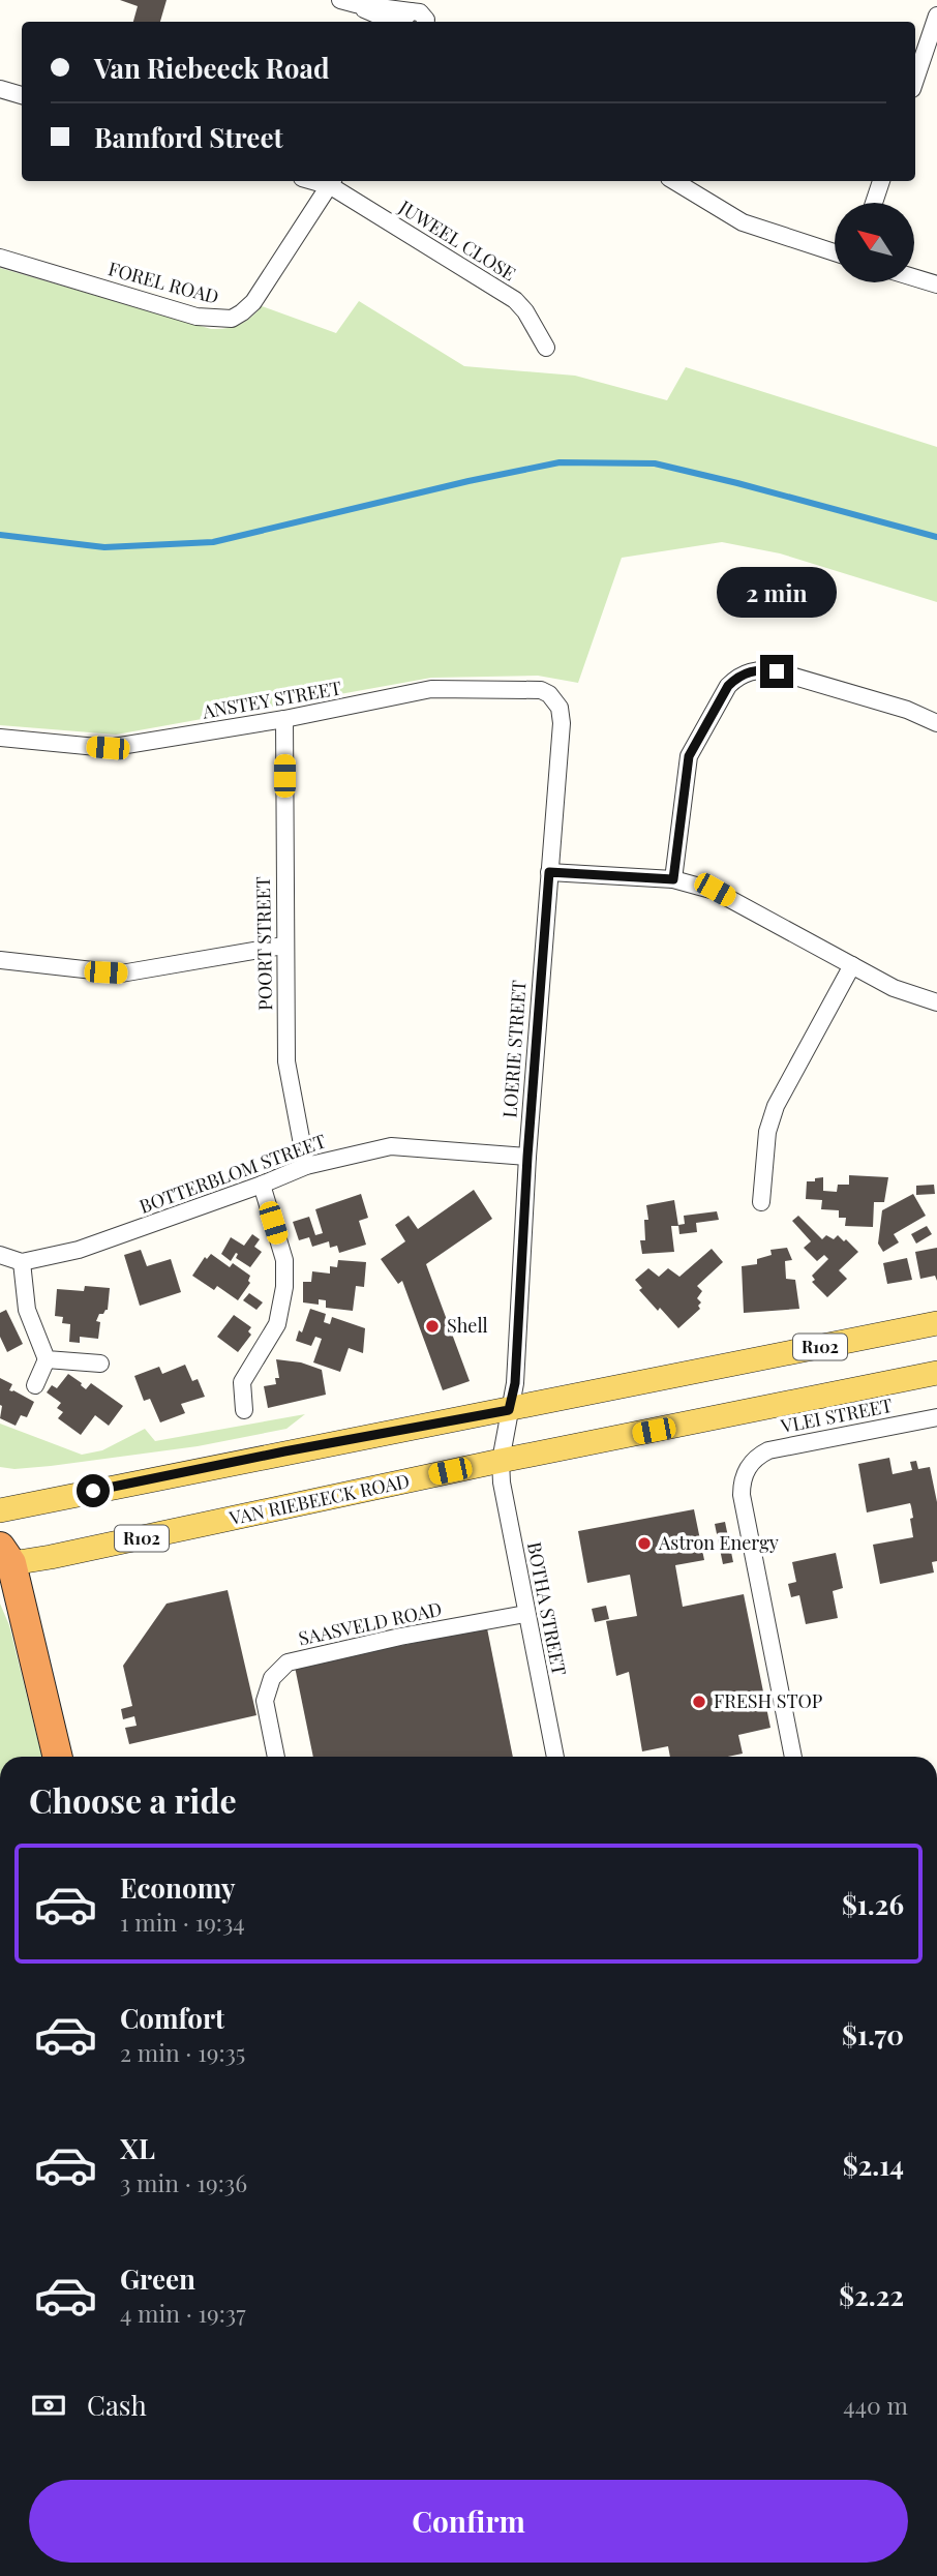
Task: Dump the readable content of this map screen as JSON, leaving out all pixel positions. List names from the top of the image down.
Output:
{
  "streets": {
    "main road": ["R102", "VAN RIEBEECK ROAD"],
    "street": [
      "JUWEEL CLOSE",
      "FOREL ROAD",
      "ANSTEY STREET",
      "POORT STREET",
      "LOERIE STREET",
      "BOTTERBLOM STREET",
      "VLEI STREET",
      "BOTHA STREET",
      "SAASVELD ROAD"
    ]
  },
  "crossings": [
    ["JUWEEL CLOSE", "FOREL ROAD"],
    ["ANSTEY STREET", "POORT STREET"],
    ["ANSTEY STREET", "LOERIE STREET"],
    ["POORT STREET", "BOTTERBLOM STREET"],
    ["LOERIE STREET", "BOTTERBLOM STREET"],
    ["LOERIE STREET", "R102"],
    ["LOERIE STREET", "BOTHA STREET"],
    ["R102", "BOTHA STREET"],
    ["VAN RIEBEECK ROAD", "BOTHA STREET"],
    ["BOTHA STREET", "SAASVELD ROAD"]
  ],
  "places": ["Shell", "Astron Energy", "FRESH STOP"],
  "north": "top left",
  "page": {
    "banner": ["Van Riebeeck Road", "Bamford Street"],
    "bubble": "2 min",
    "heading": "Choose a ride",
    "list": [
      {
        "name": "Economy",
        "note": "1 min · 19:34",
        "value": "$1.26"
      },
      {
        "name": "Comfort",
        "note": "2 min · 19:35",
        "value": "$1.70"
      },
      {
        "name": "XL",
        "note": "3 min · 19:36",
        "value": "$2.14"
      },
      {
        "name": "Green",
        "note": "4 min · 19:37",
        "value": "$2.22"
      }
    ],
    "pay": ["Cash", "440 m"],
    "buttons": "Confirm"
  }
}
